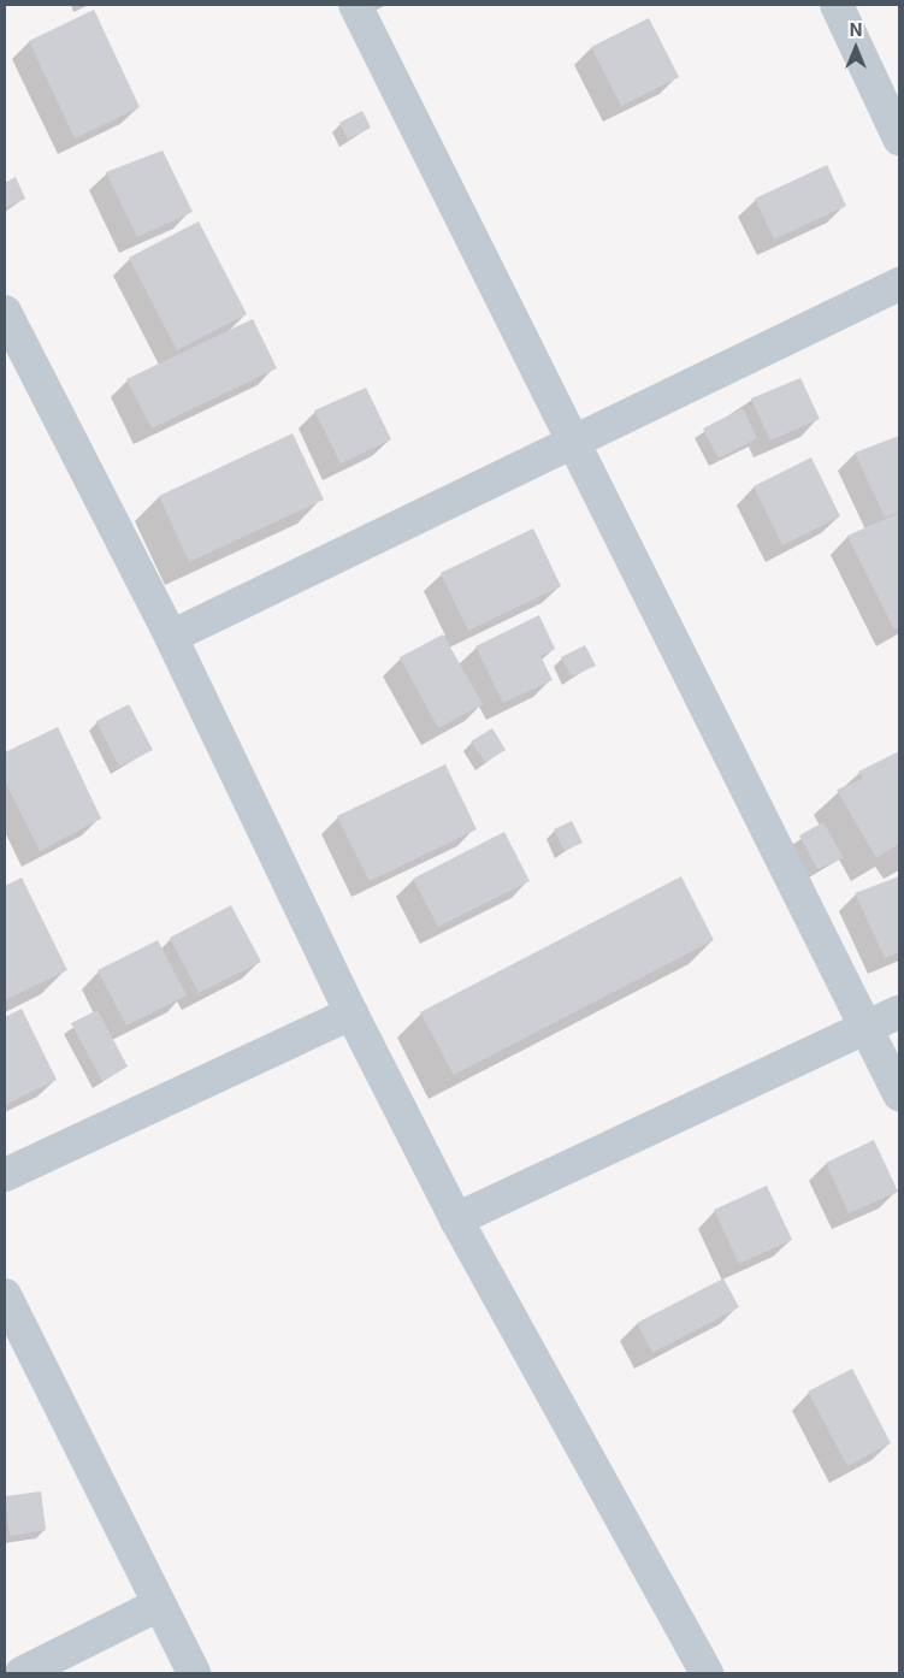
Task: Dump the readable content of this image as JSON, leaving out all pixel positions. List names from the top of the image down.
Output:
{
  "north": "top"
}
